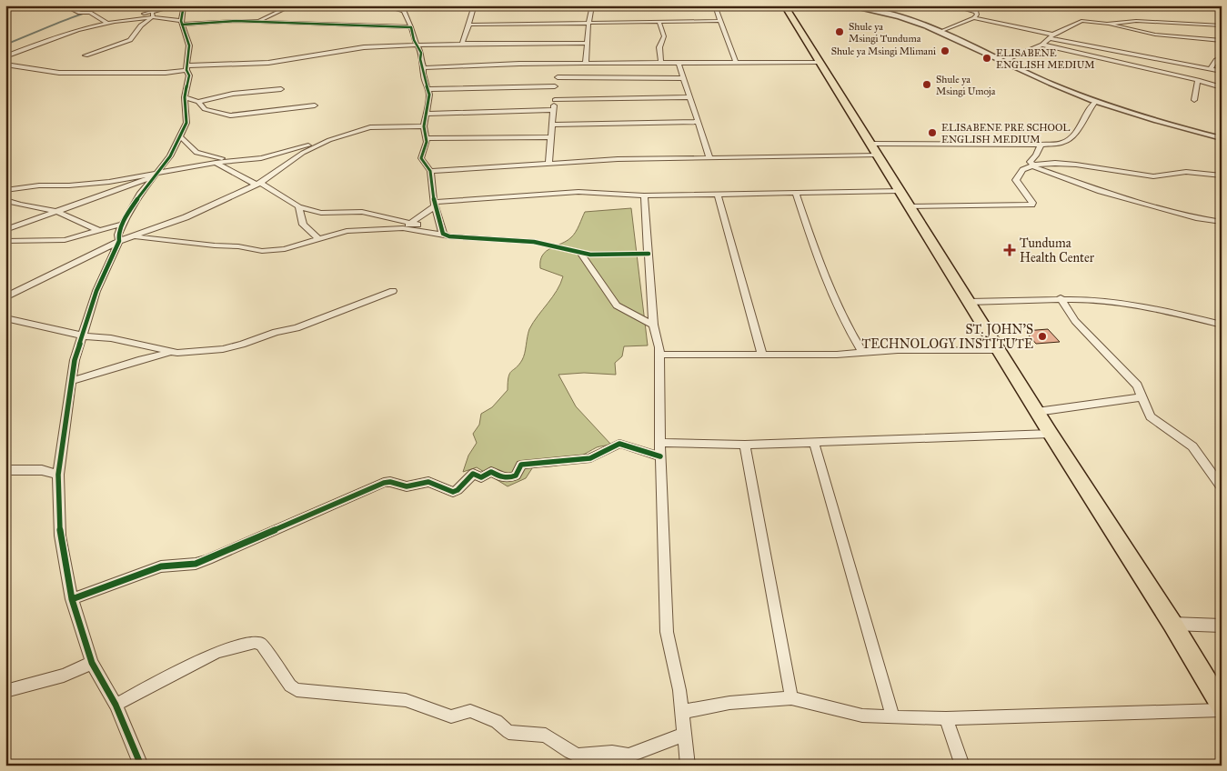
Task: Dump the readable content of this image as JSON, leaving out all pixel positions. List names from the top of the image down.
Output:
{
  "places": {
    "other": [
      "Shule ya Msingi Tunduma",
      "Shule ya Msingi Mlimani",
      "ELISABENE ENGLISH MEDIUM",
      "Shule ya Msingi Umoja",
      "ELISABENE PRE SCHOOL ENGLISH MEDIUM",
      "ST. JOHN'S TECHNOLOGY INSTITUTE"
    ],
    "health": ["Tunduma Health Center"]
  }
}
